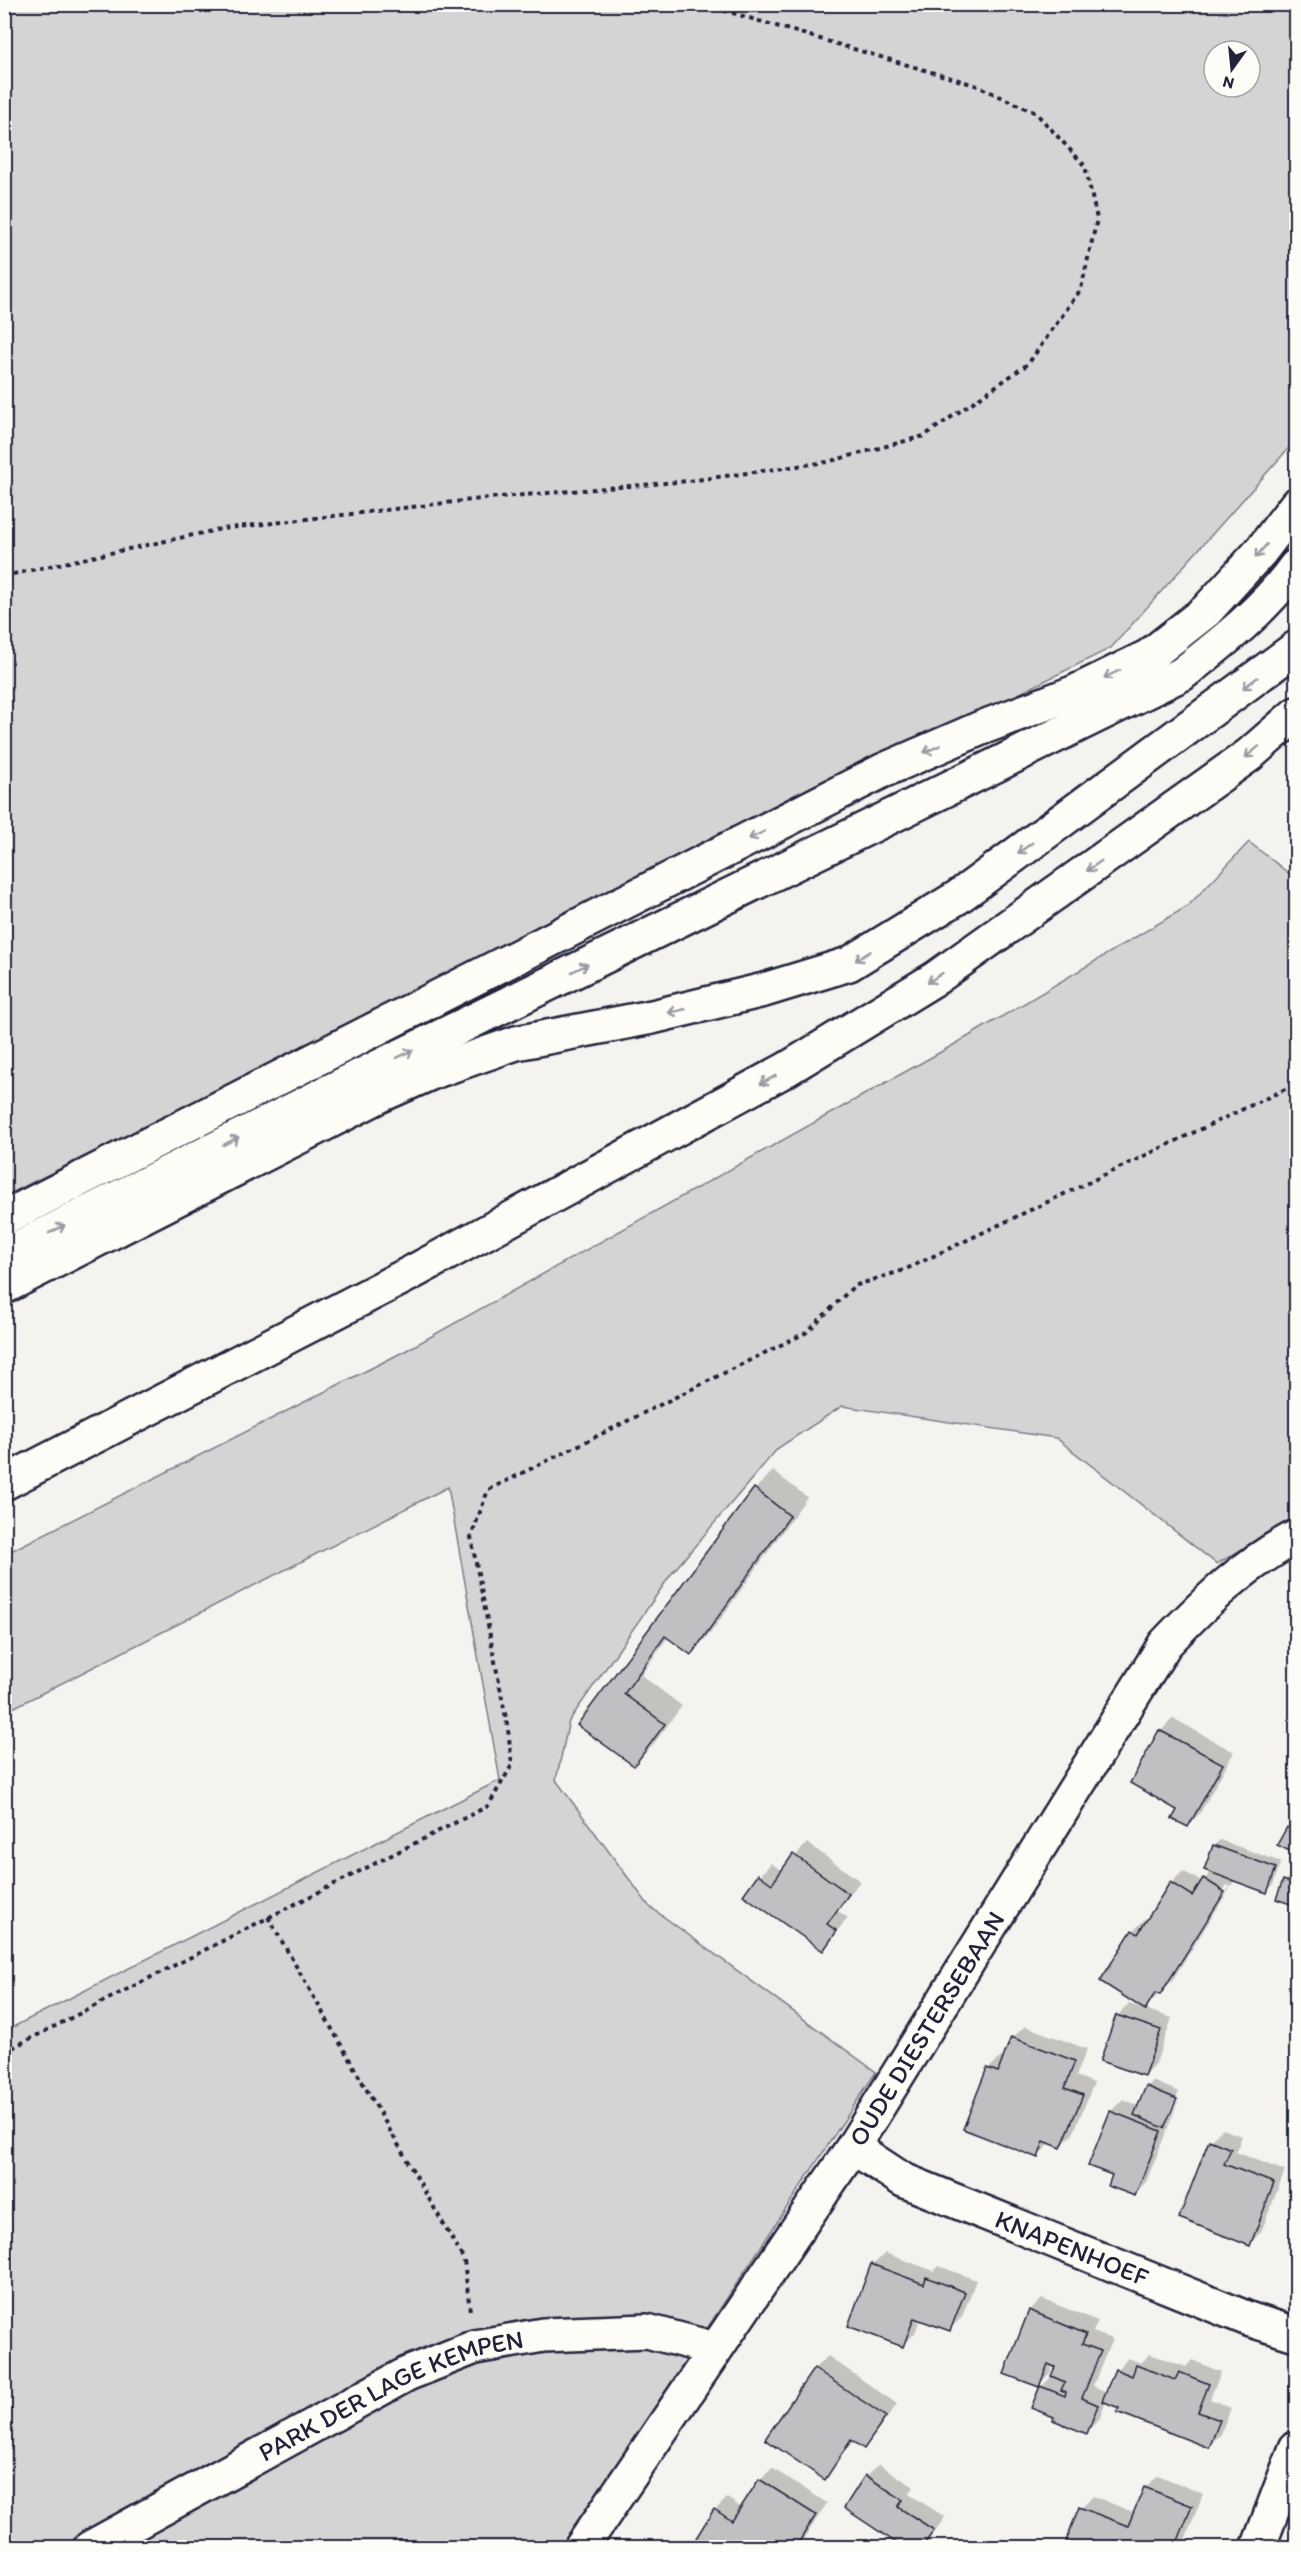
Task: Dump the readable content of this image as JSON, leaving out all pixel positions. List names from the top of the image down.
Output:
{
  "streets": {
    "street": ["OUDE DIESTERSEBAAN", "KNAPENHOEF", "PARK DER LAGE KEMPEN"]
  },
  "crossings": [
    ["OUDE DIESTERSEBAAN", "KNAPENHOEF"],
    ["OUDE DIESTERSEBAAN", "PARK DER LAGE KEMPEN"]
  ],
  "north": "bottom"
}
